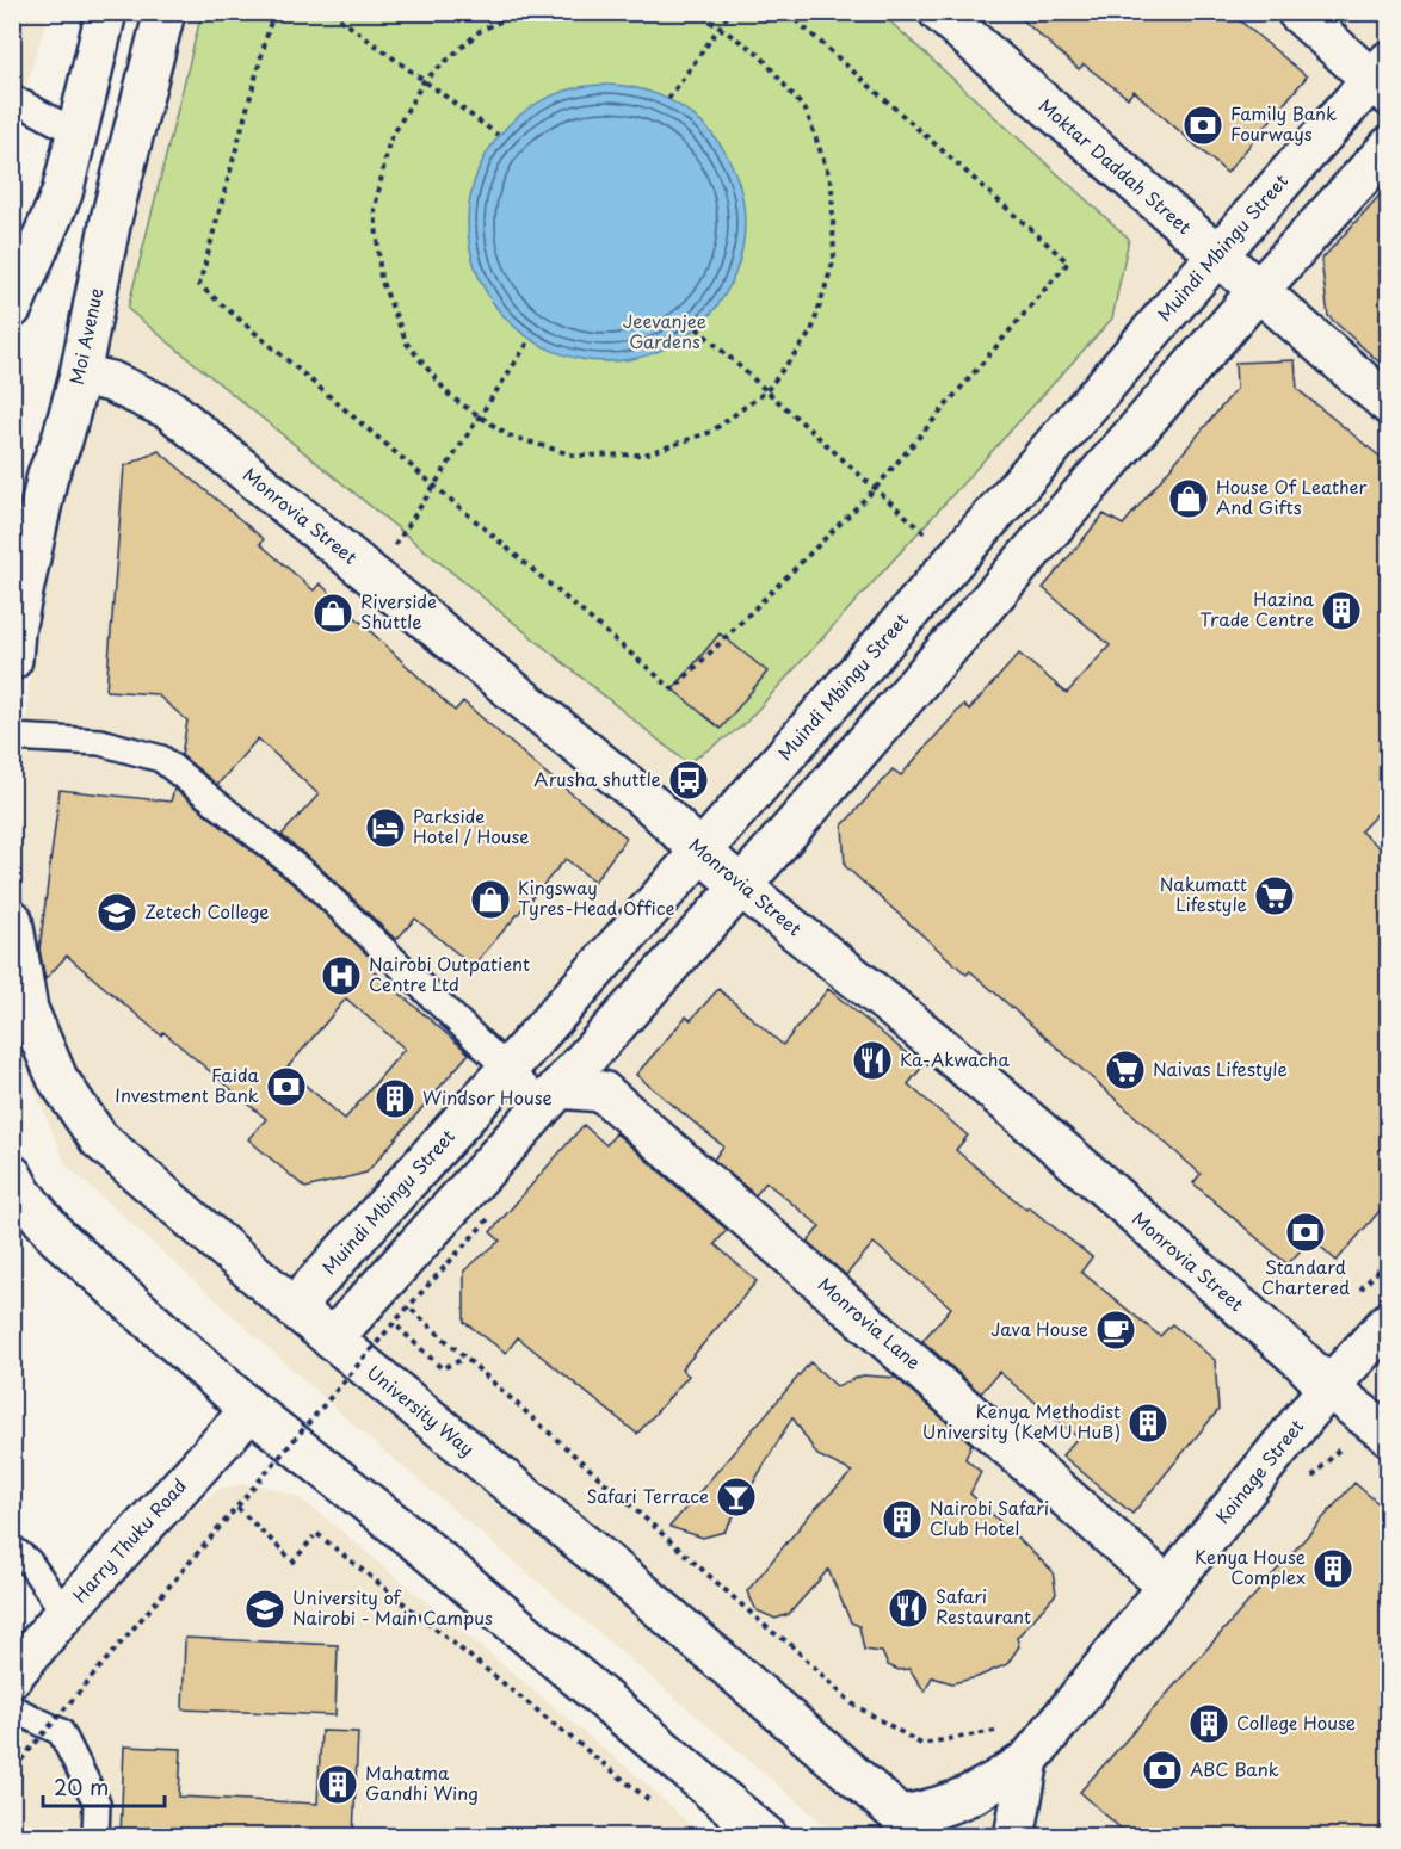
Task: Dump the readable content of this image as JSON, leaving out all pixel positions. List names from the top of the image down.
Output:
{
  "streets": {
    "main road": [
      "Moktar Daddah Street",
      "Muindi Mbingu Street",
      "Moi Avenue",
      "Monrovia Street",
      "Monrovia Lane",
      "University Way",
      "Koinage Street",
      "Harry Thuku Road"
    ]
  },
  "crossings": [
    ["Moktar Daddah Street", "Muindi Mbingu Street"],
    ["Muindi Mbingu Street", "Monrovia Street"],
    ["Muindi Mbingu Street", "University Way"],
    ["Moi Avenue", "Monrovia Street"],
    ["Monrovia Street", "Koinage Street"],
    ["Monrovia Lane", "Koinage Street"],
    ["University Way", "Koinage Street"]
  ],
  "parks": ["Jeevanjee Gardens"],
  "places": {
    "bank": [
      "Family Bank Fourways",
      "Faida Investment Bank",
      "Standard Chartered",
      "ABC Bank"
    ],
    "shop": ["House Of Leather And Gifts", "Riverside Shuttle", "Kingsway Tyres-Head Office"],
    "building": [
      "Hazina Trade Centre",
      "Windsor House",
      "Kenya Methodist University (KeMU HuB)",
      "Nairobi Safari Club Hotel",
      "Kenya House Complex",
      "College House",
      "Mahatma Gandhi Wing"
    ],
    "bus stop": ["Arusha shuttle"],
    "hotel": ["Parkside Hotel / House"],
    "supermarket": ["Nakumatt Lifestyle", "Naivas Lifestyle"],
    "school or university": ["Zetech College", "University of Nairobi - Main Campus"],
    "hospital": ["Nairobi Outpatient Centre Ltd"],
    "restaurant": ["Ka-Akwacha", "Safari Restaurant"],
    "cafe": ["Java House"],
    "bar": ["Safari Terrace"]
  },
  "scale_bar": "20 m"
}
